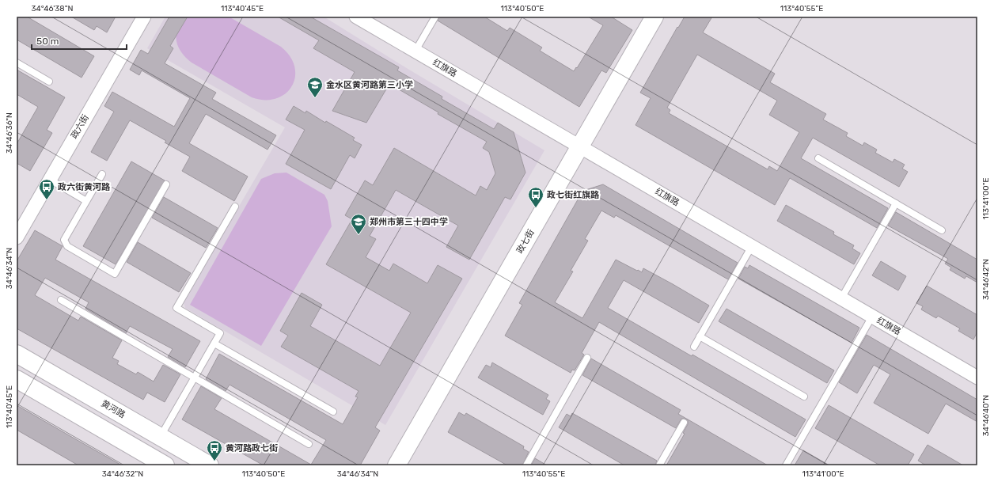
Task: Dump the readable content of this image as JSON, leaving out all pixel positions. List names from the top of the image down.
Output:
{
  "streets": {
    "street": [
      "红旗路",
      "政六街",
      "政七街",
      "黄河路"
    ]
  },
  "crossings": [
    ["红旗路", "政七街"]
  ],
  "places": {
    "school or university": ["金水区黄河路第三小学", "郑州市第三十四中学"],
    "bus stop": ["政六街黄河路", "政七街红旗路", "黄河路政七街"]
  },
  "scale_bar": "50 m",
  "coordinates": [
    "34°46'38\"N",
    "113°40'45\"E",
    "113°40'50\"E",
    "113°40'55\"E",
    "34°46'36\"N",
    "113°41'00\"E",
    "34°46'34\"N",
    "34°46'42\"N",
    "34°46'40\"N",
    "34°46'32\"N"
  ]
}
